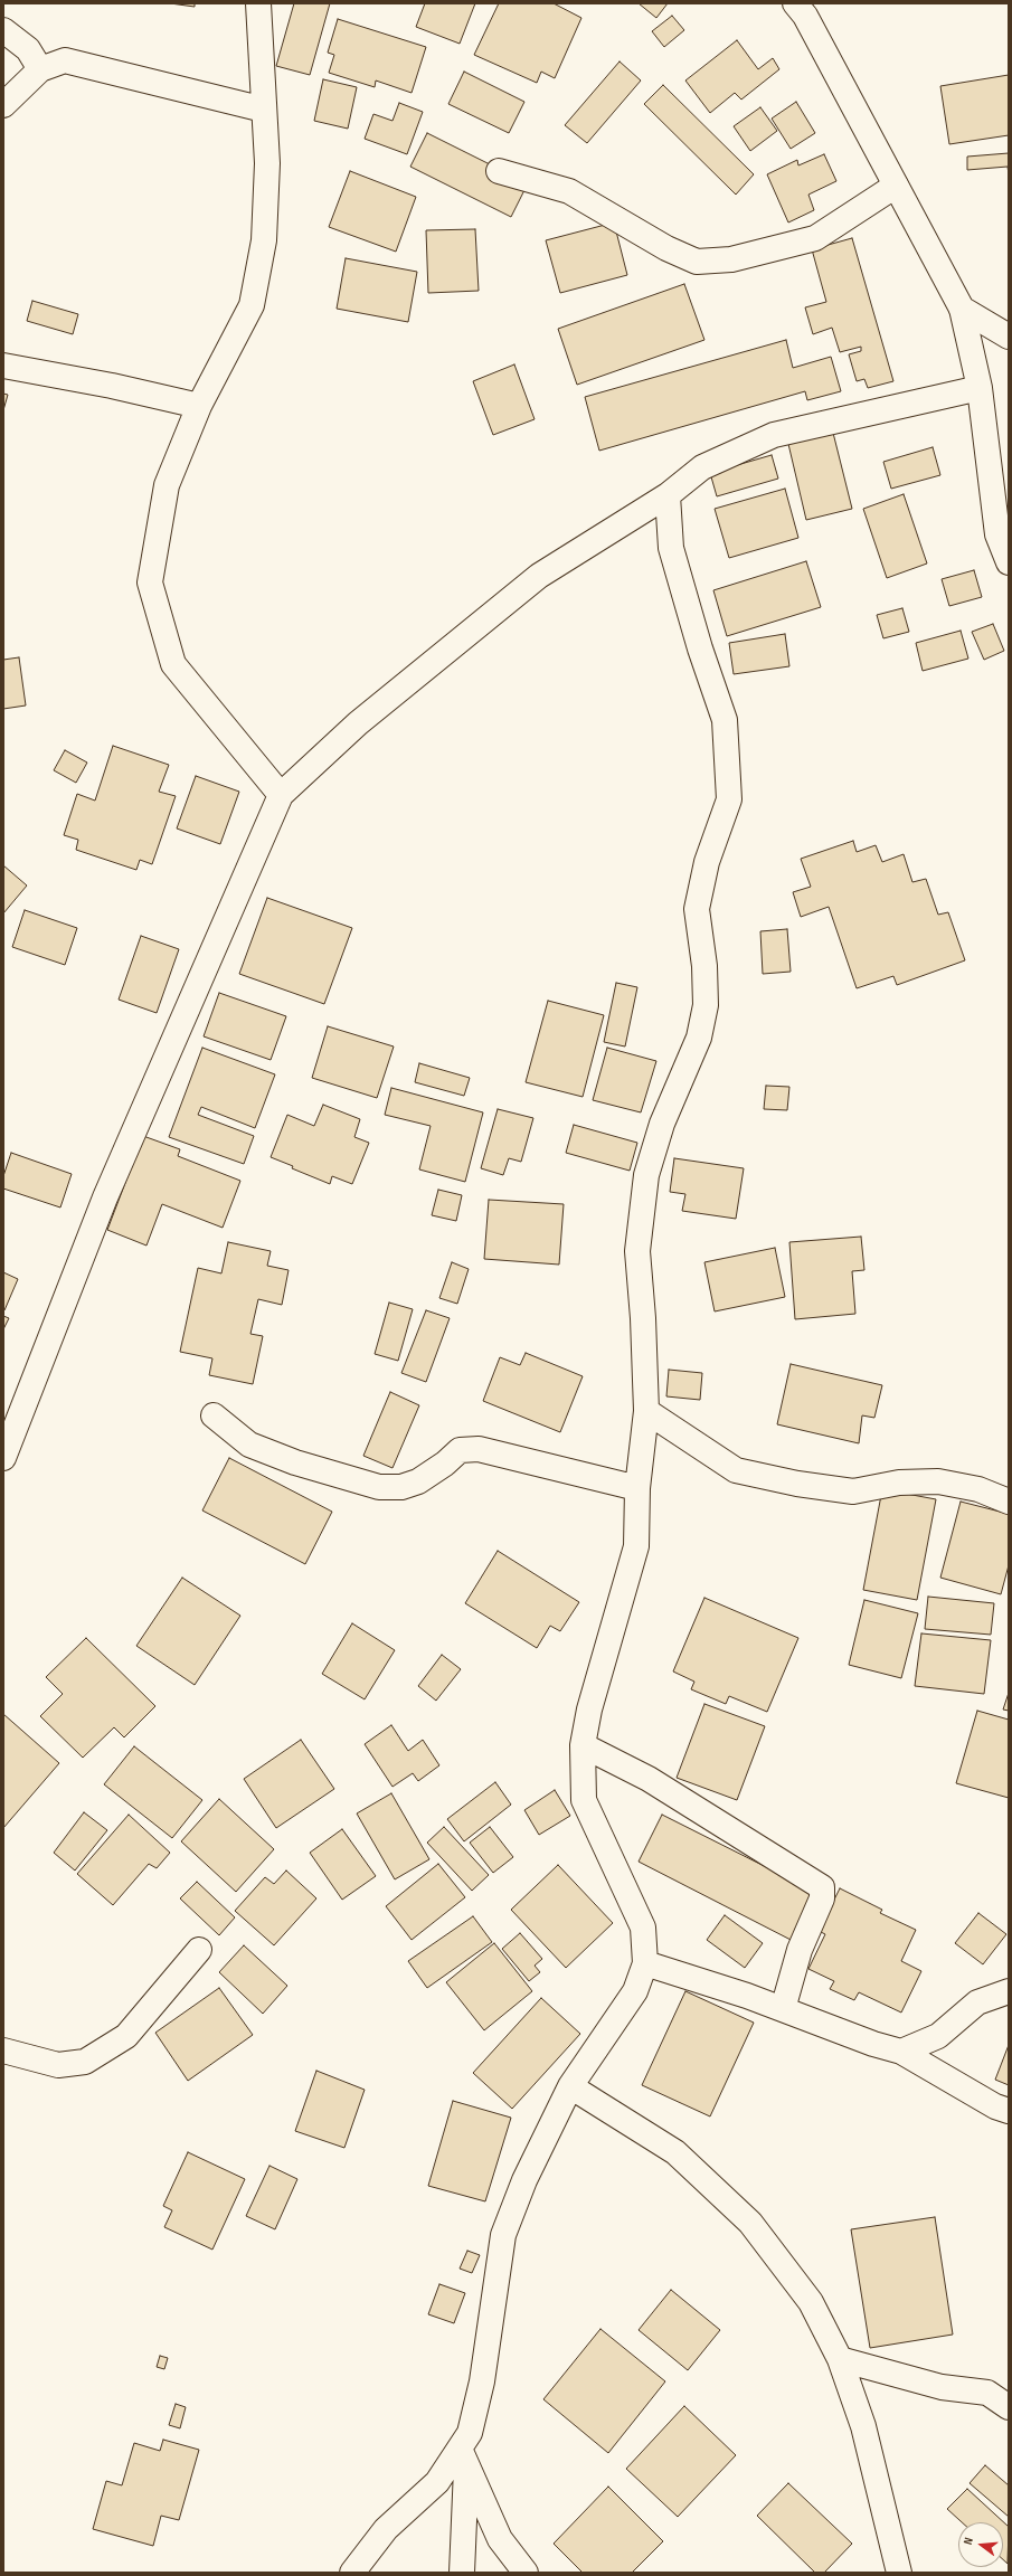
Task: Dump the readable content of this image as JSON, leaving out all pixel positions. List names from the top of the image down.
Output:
{
  "north": "left"
}
